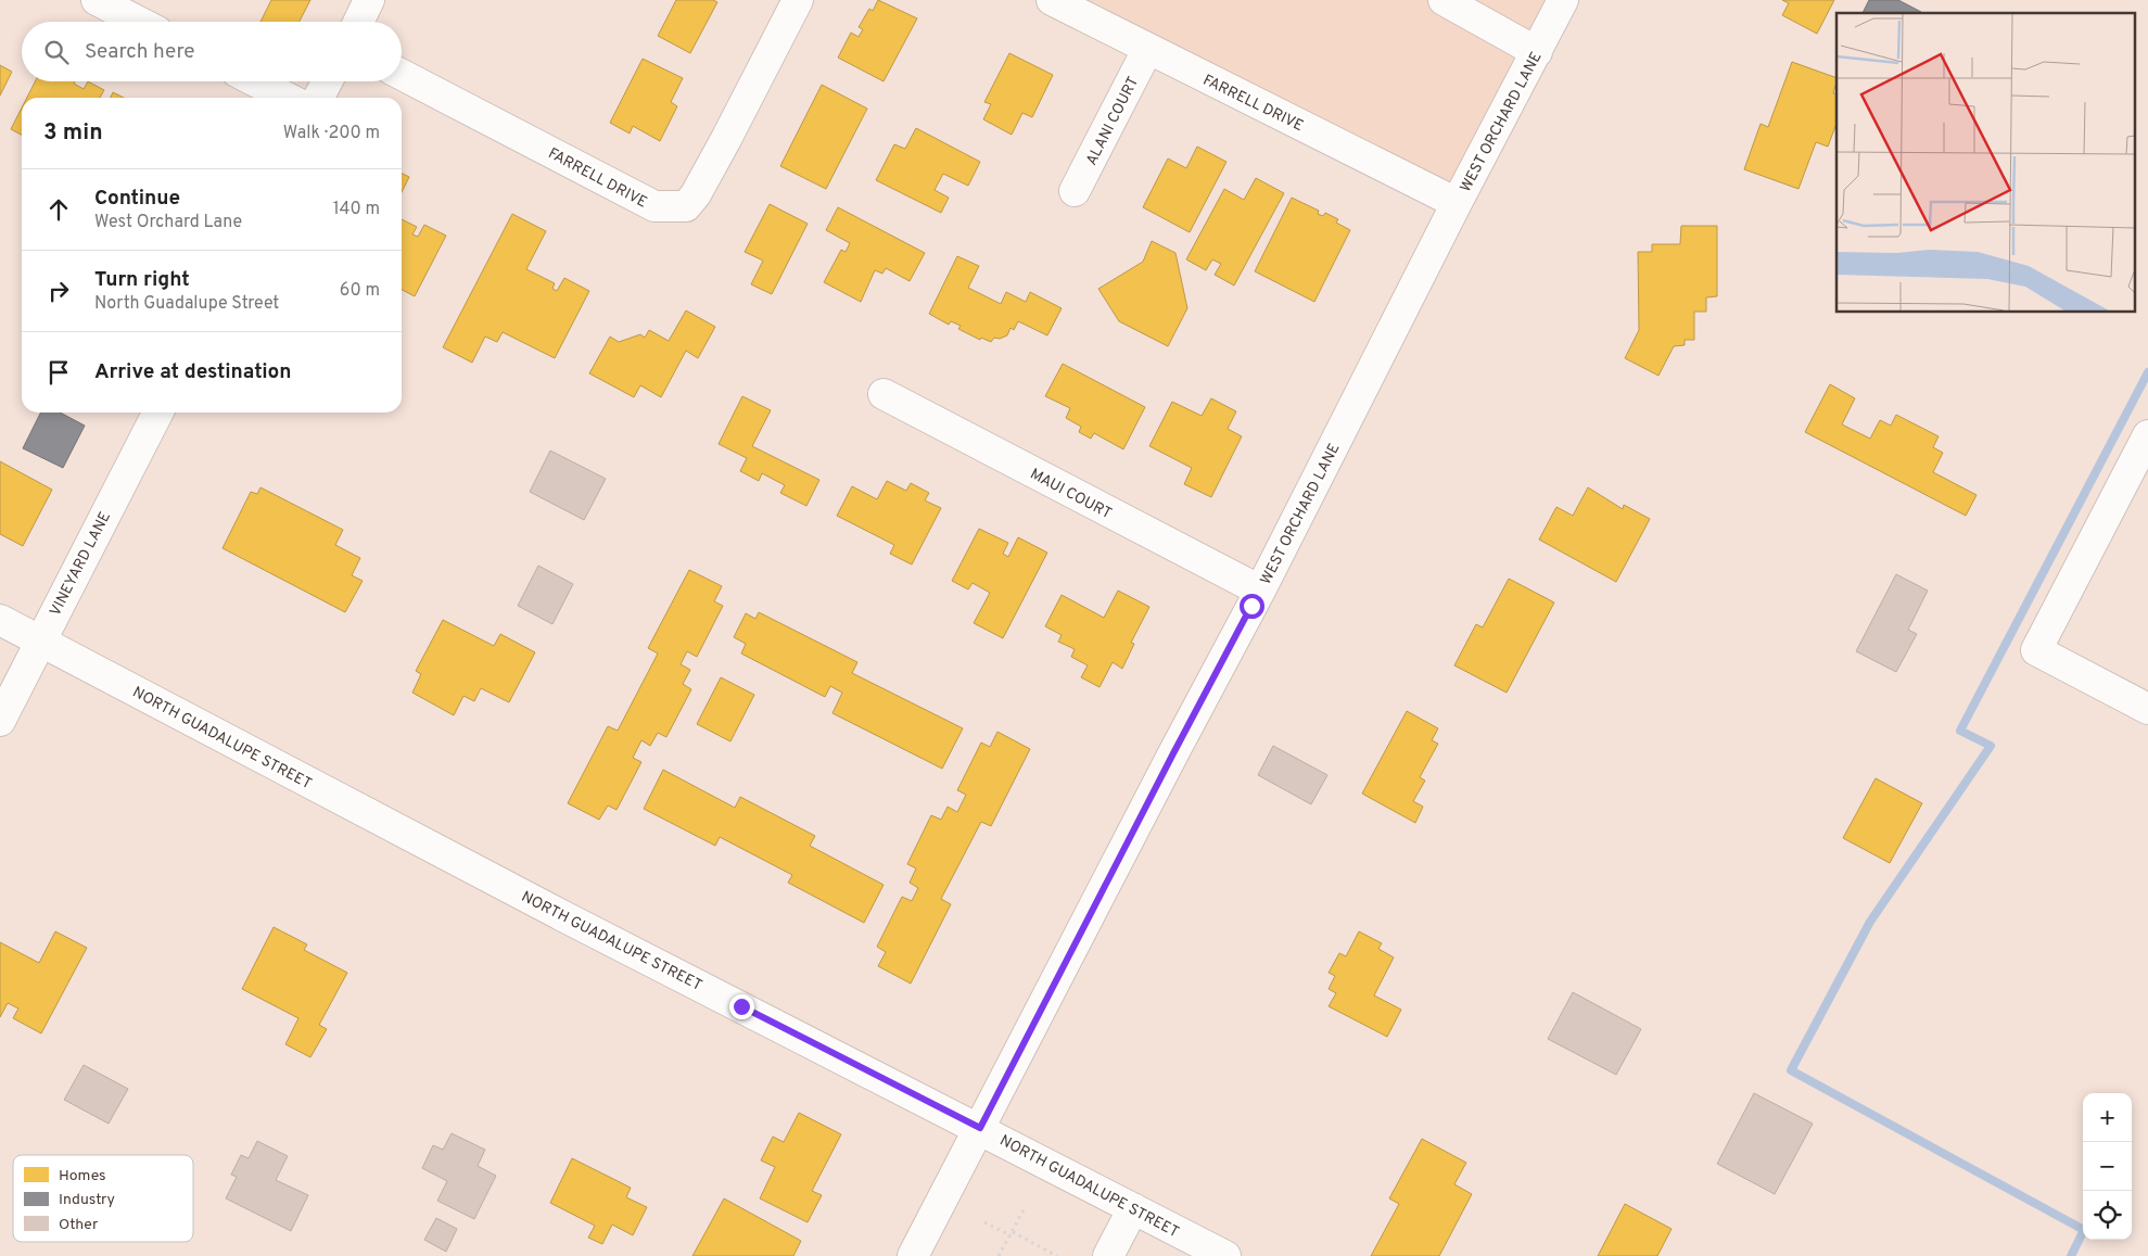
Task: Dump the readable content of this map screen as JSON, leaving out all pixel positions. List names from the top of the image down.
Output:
{
  "streets": {
    "street": [
      "FARRELL DRIVE",
      "ALANI COURT",
      "WEST ORCHARD LANE",
      "MAUI COURT",
      "VINEYARD LANE",
      "NORTH GUADALUPE STREET"
    ]
  },
  "crossings": [
    ["FARRELL DRIVE", "ALANI COURT"],
    ["FARRELL DRIVE", "WEST ORCHARD LANE"],
    ["WEST ORCHARD LANE", "MAUI COURT"],
    ["WEST ORCHARD LANE", "NORTH GUADALUPE STREET"],
    ["VINEYARD LANE", "NORTH GUADALUPE STREET"]
  ],
  "legend": ["Homes", "Industry", "Other"],
  "page": {
    "search": "Search here",
    "heading": ["3 min", "Walk · 200 m"],
    "list": [
      ["Continue", "West Orchard Lane", "140 m"],
      ["Turn right", "North Guadalupe Street", "60 m"],
      "Arrive at destination"
    ],
    "map_buttons": ["+", "−"]
  }
}
